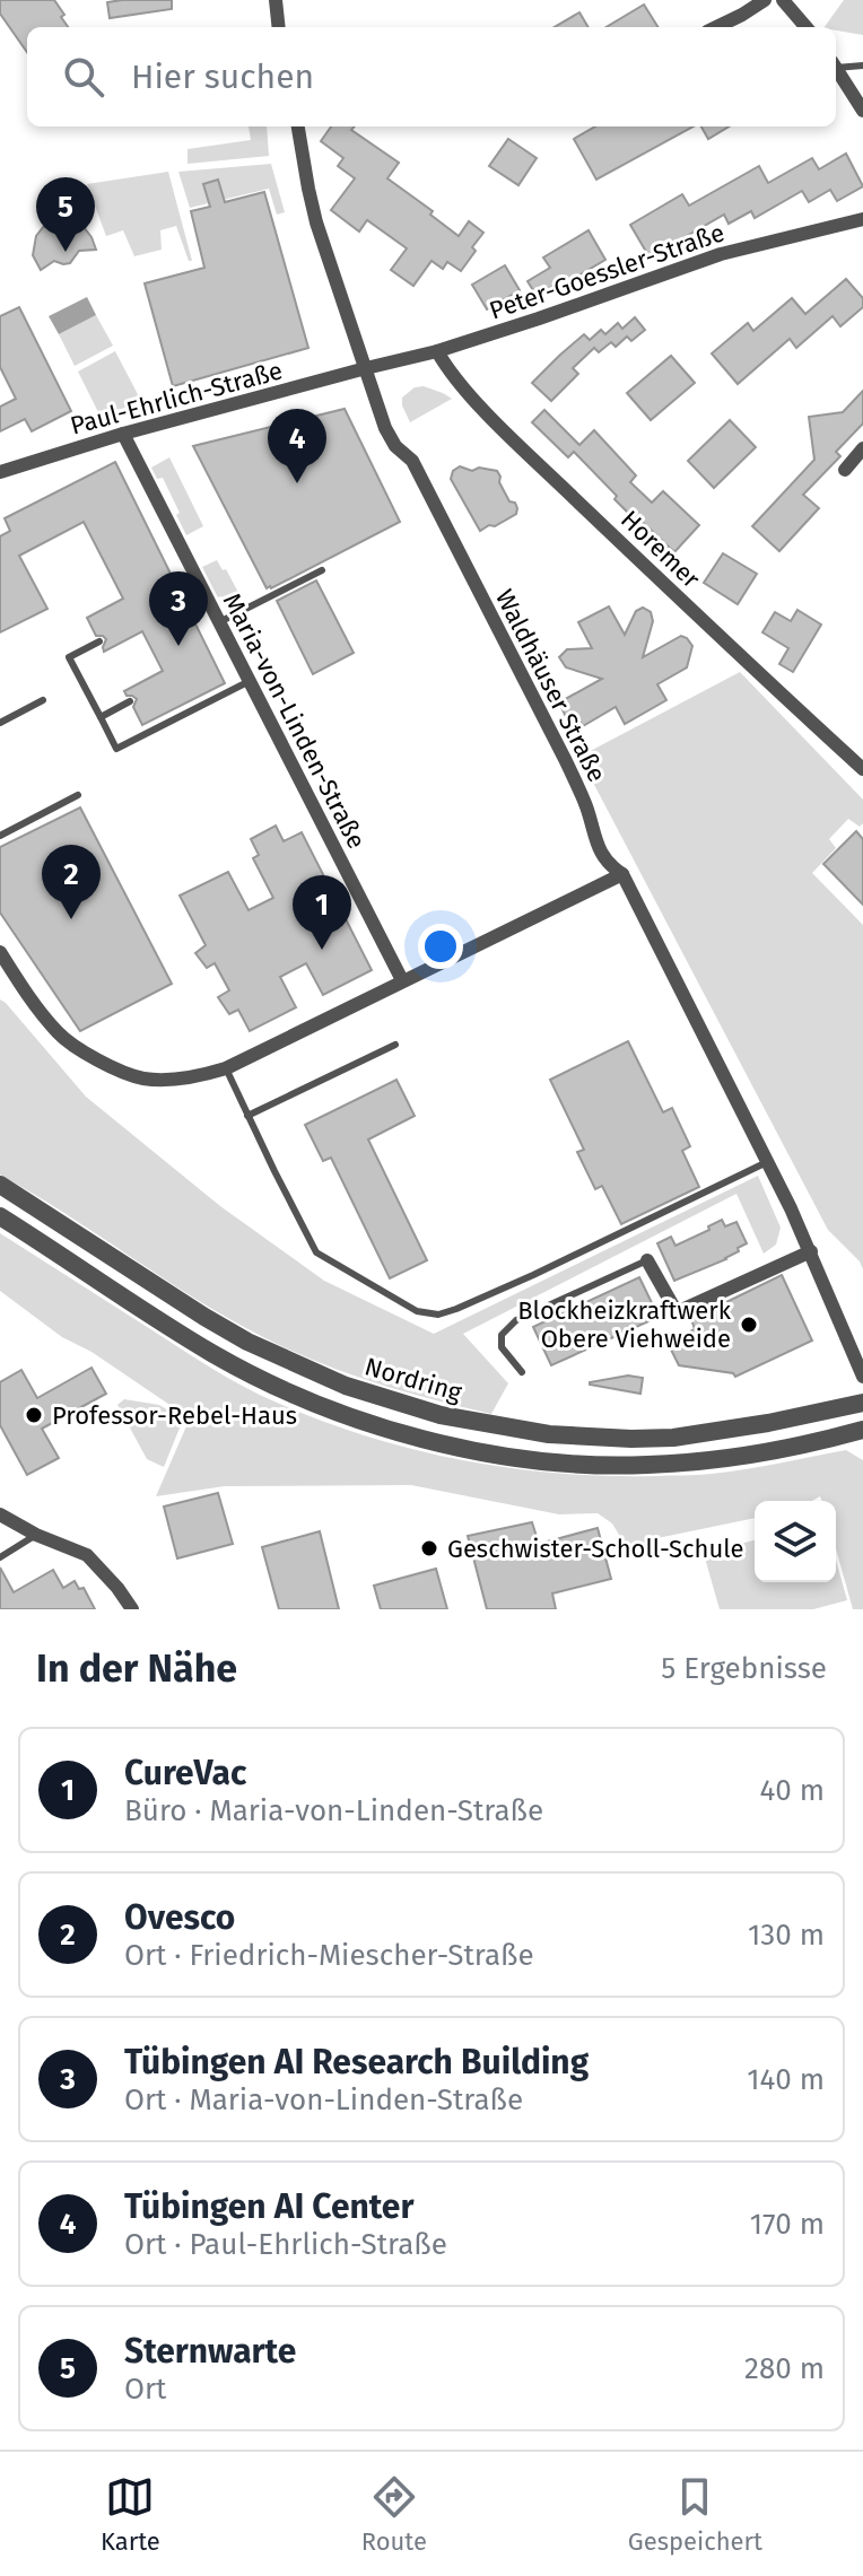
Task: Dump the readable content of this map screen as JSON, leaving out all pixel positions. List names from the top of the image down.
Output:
{
  "streets": {
    "street": [
      "Peter-Goessler-Straße",
      "Paul-Ehrlich-Straße",
      "Horemer",
      "Waldhäuser Straße",
      "Maria-von-Linden-Straße",
      "Nordring"
    ]
  },
  "crossings": [
    ["Peter-Goessler-Straße", "Paul-Ehrlich-Straße"],
    ["Peter-Goessler-Straße", "Horemer"],
    ["Peter-Goessler-Straße", "Waldhäuser Straße"],
    ["Paul-Ehrlich-Straße", "Waldhäuser Straße"],
    ["Paul-Ehrlich-Straße", "Maria-von-Linden-Straße"]
  ],
  "places": ["Blockheizkraftwerk Obere Viehweide", "Professor-Rebel-Haus", "Geschwister-Scholl-Schule"],
  "page": {
    "search": "Hier suchen",
    "pins": [
      "5",
      "4",
      "3",
      "2",
      "1"
    ],
    "heading": ["In der Nähe", "5 Ergebnisse"],
    "list": [
      {
        "mark": "1",
        "name": "CureVac",
        "note": "Büro · Maria-von-Linden-Straße",
        "value": "40 m"
      },
      {
        "mark": "2",
        "name": "Ovesco",
        "note": "Ort · Friedrich-Miescher-Straße",
        "value": "130 m"
      },
      {
        "mark": "3",
        "name": "Tübingen AI Research Building",
        "note": "Ort · Maria-von-Linden-Straße",
        "value": "140 m"
      },
      {
        "mark": "4",
        "name": "Tübingen AI Center",
        "note": "Ort · Paul-Ehrlich-Straße",
        "value": "170 m"
      },
      {
        "mark": "5",
        "name": "Sternwarte",
        "note": "Ort",
        "value": "280 m"
      }
    ],
    "nav": ["Karte", "Route", "Gespeichert"]
  }
}
